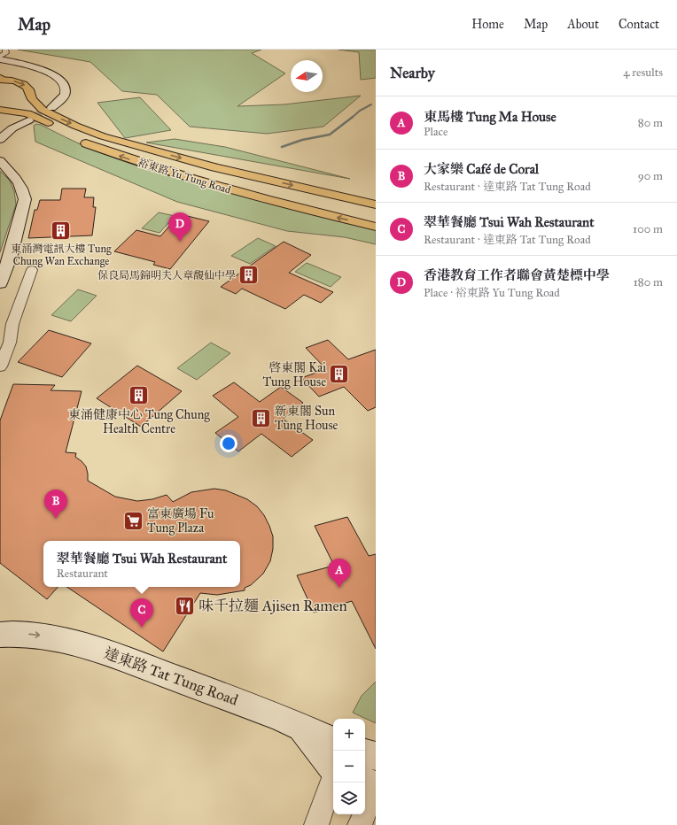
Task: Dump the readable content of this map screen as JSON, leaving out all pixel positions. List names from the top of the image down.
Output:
{
  "streets": {
    "main road": ["裕東路 Yu Tung Road", "達東路 Tat Tung Road"]
  },
  "one_way": ["達東路 Tat Tung Road"],
  "places": {
    "building": [
      "東涌灣電訊大樓 Tung Chung Wan Exchange",
      "保良局馬錦明夫人章馥仙中學",
      "啓東閣 Kai Tung House",
      "東涌健康中心 Tung Chung Health Centre",
      "新東閣 Sun Tung House"
    ],
    "supermarket": ["富東廣場 Fu Tung Plaza"],
    "restaurant": ["味千拉麵 Ajisen Ramen"]
  },
  "north": "left",
  "page": {
    "header": "Map",
    "nav": [
      "Home",
      "Map",
      "About",
      "Contact"
    ],
    "heading": ["Nearby", "4 results"],
    "list": [
      {
        "mark": "A",
        "name": "東馬樓 Tung Ma House",
        "note": "Place",
        "value": "80 m"
      },
      {
        "mark": "B",
        "name": "大家樂 Café de Coral",
        "note": "Restaurant · 達東路 Tat Tung Road",
        "value": "90 m"
      },
      {
        "mark": "C",
        "name": "翠華餐廳 Tsui Wah Restaurant",
        "note": "Restaurant · 達東路 Tat Tung Road",
        "value": "100 m"
      },
      {
        "mark": "D",
        "name": "香港教育工作者聯會黃楚標中學",
        "note": "Place · 裕東路 Yu Tung Road",
        "value": "180 m"
      }
    ],
    "pins": [
      "D",
      "B",
      "A",
      "C"
    ],
    "popup": ["翠華餐廳 Tsui Wah Restaurant", "Restaurant"],
    "map_buttons": ["+", "−"]
  }
}
